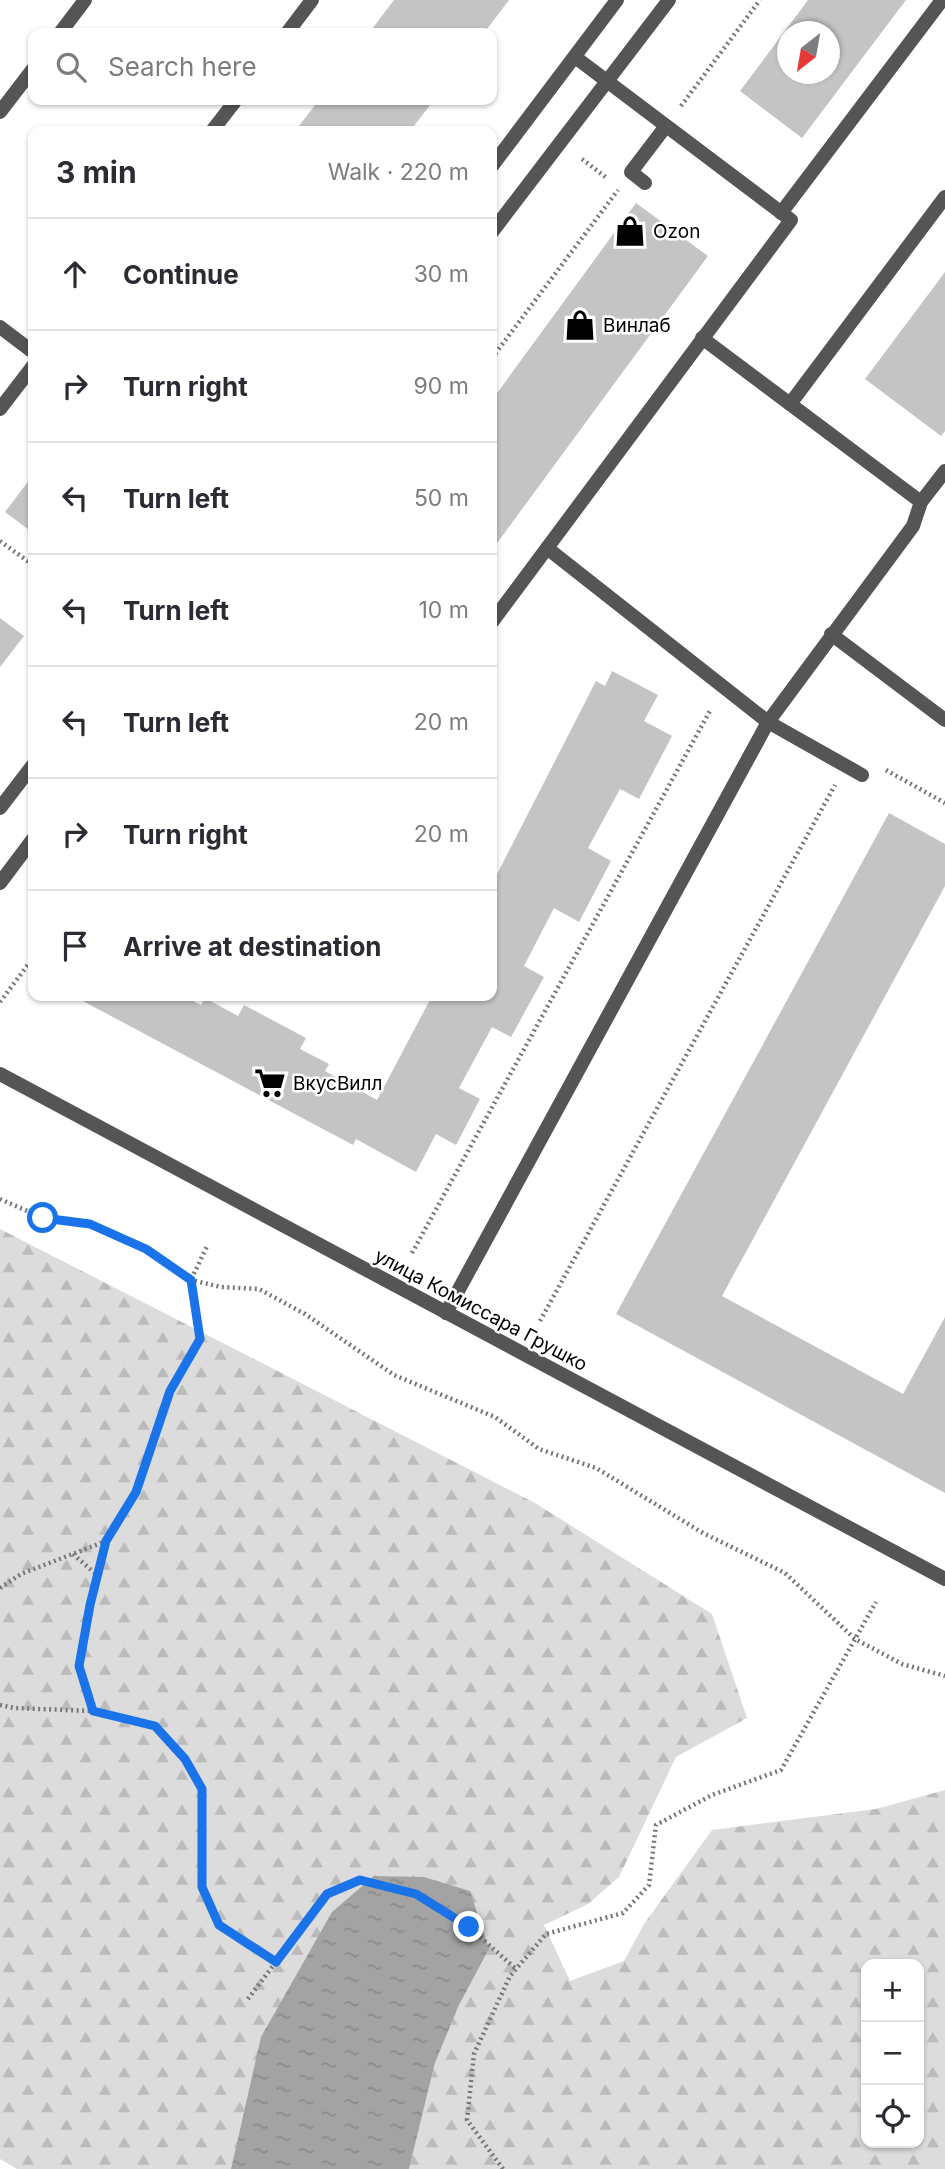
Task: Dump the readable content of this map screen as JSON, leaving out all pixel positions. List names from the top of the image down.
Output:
{
  "streets": {
    "street": ["улица Комиссара Грушко"]
  },
  "places": {
    "shop": ["Ozon", "Винлаб"],
    "supermarket": ["ВкусВилл"]
  },
  "north": "bottom left",
  "page": {
    "search": "Search here",
    "heading": ["3 min", "Walk · 220 m"],
    "list": [
      ["Continue", "30 m"],
      ["Turn right", "90 m"],
      ["Turn left", "50 m"],
      ["Turn left", "10 m"],
      ["Turn left", "20 m"],
      ["Turn right", "20 m"],
      "Arrive at destination"
    ],
    "map_buttons": ["+", "−"]
  }
}
